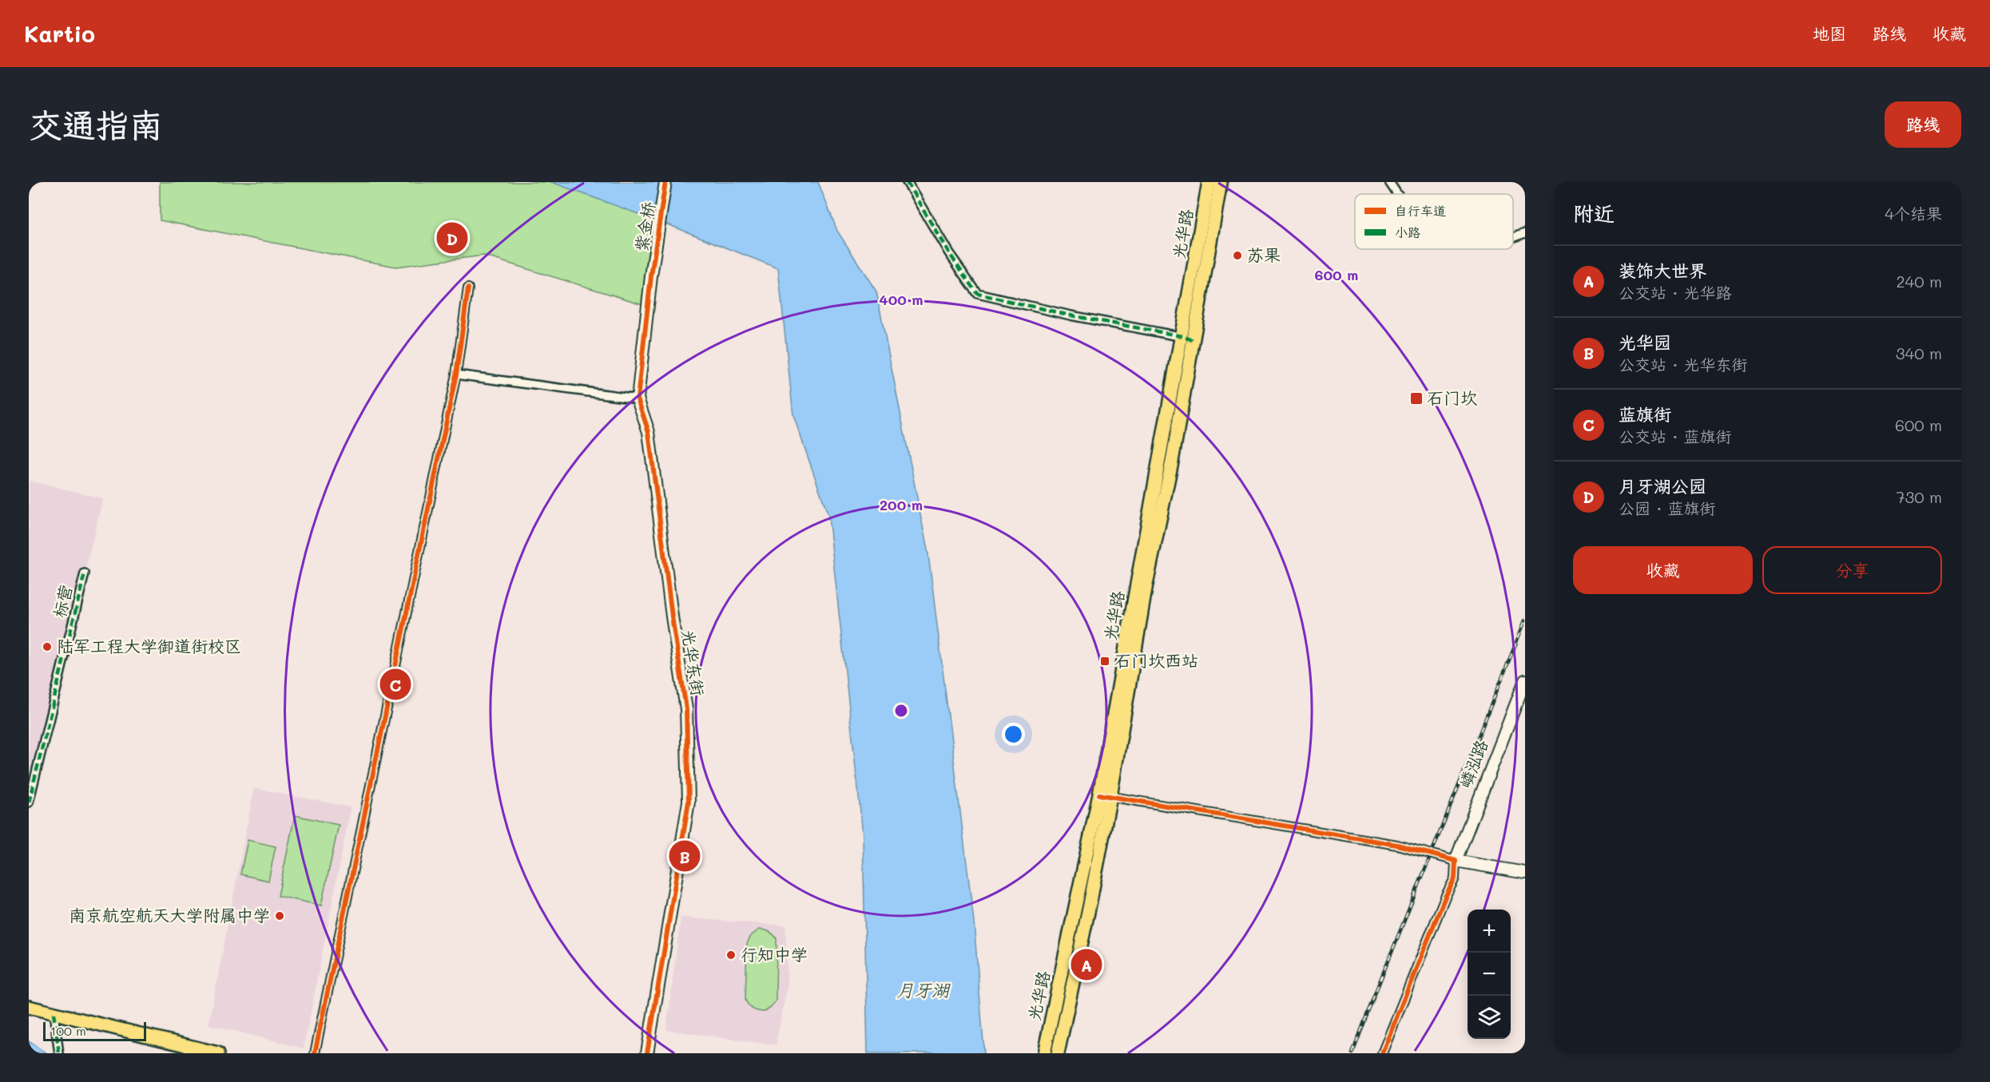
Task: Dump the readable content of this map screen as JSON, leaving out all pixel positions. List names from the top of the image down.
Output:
{
  "streets": {
    "main road": ["光华路"],
    "street": [
      "紫金桥",
      "标营",
      "光华东街",
      "嶙泓路"
    ]
  },
  "crossings": [
    ["紫金桥", "光华东街"]
  ],
  "water": ["月牙湖"],
  "places": {
    "other": [
      "苏果",
      "陆军工程大学御道街校区",
      "南京航空航天大学附属中学",
      "行知中学"
    ],
    "transit": ["石门坎", "石门坎西站"]
  },
  "legend": ["自行车道", "小路"],
  "scale_bar": "100 m",
  "page": {
    "header": "Kartio",
    "nav": ["地图", "路线", "收藏"],
    "buttons": [
      "路线",
      ["收藏", "分享"]
    ],
    "title": "交通指南",
    "heading": ["附近", "4个结果"],
    "pins": [
      "D",
      "C",
      "B",
      "A"
    ],
    "list": [
      {
        "mark": "A",
        "name": "装饰大世界",
        "note": "公交站 · 光华路",
        "value": "240 m"
      },
      {
        "mark": "B",
        "name": "光华园",
        "note": "公交站 · 光华东街",
        "value": "340 m"
      },
      {
        "mark": "C",
        "name": "蓝旗街",
        "note": "公交站 · 蓝旗街",
        "value": "600 m"
      },
      {
        "mark": "D",
        "name": "月牙湖公园",
        "note": "公园 · 蓝旗街",
        "value": "730 m"
      }
    ],
    "map_buttons": ["+", "−"],
    "scale": "100 m"
  },
  "rings": ["600 m", "400 m", "200 m"]
}
